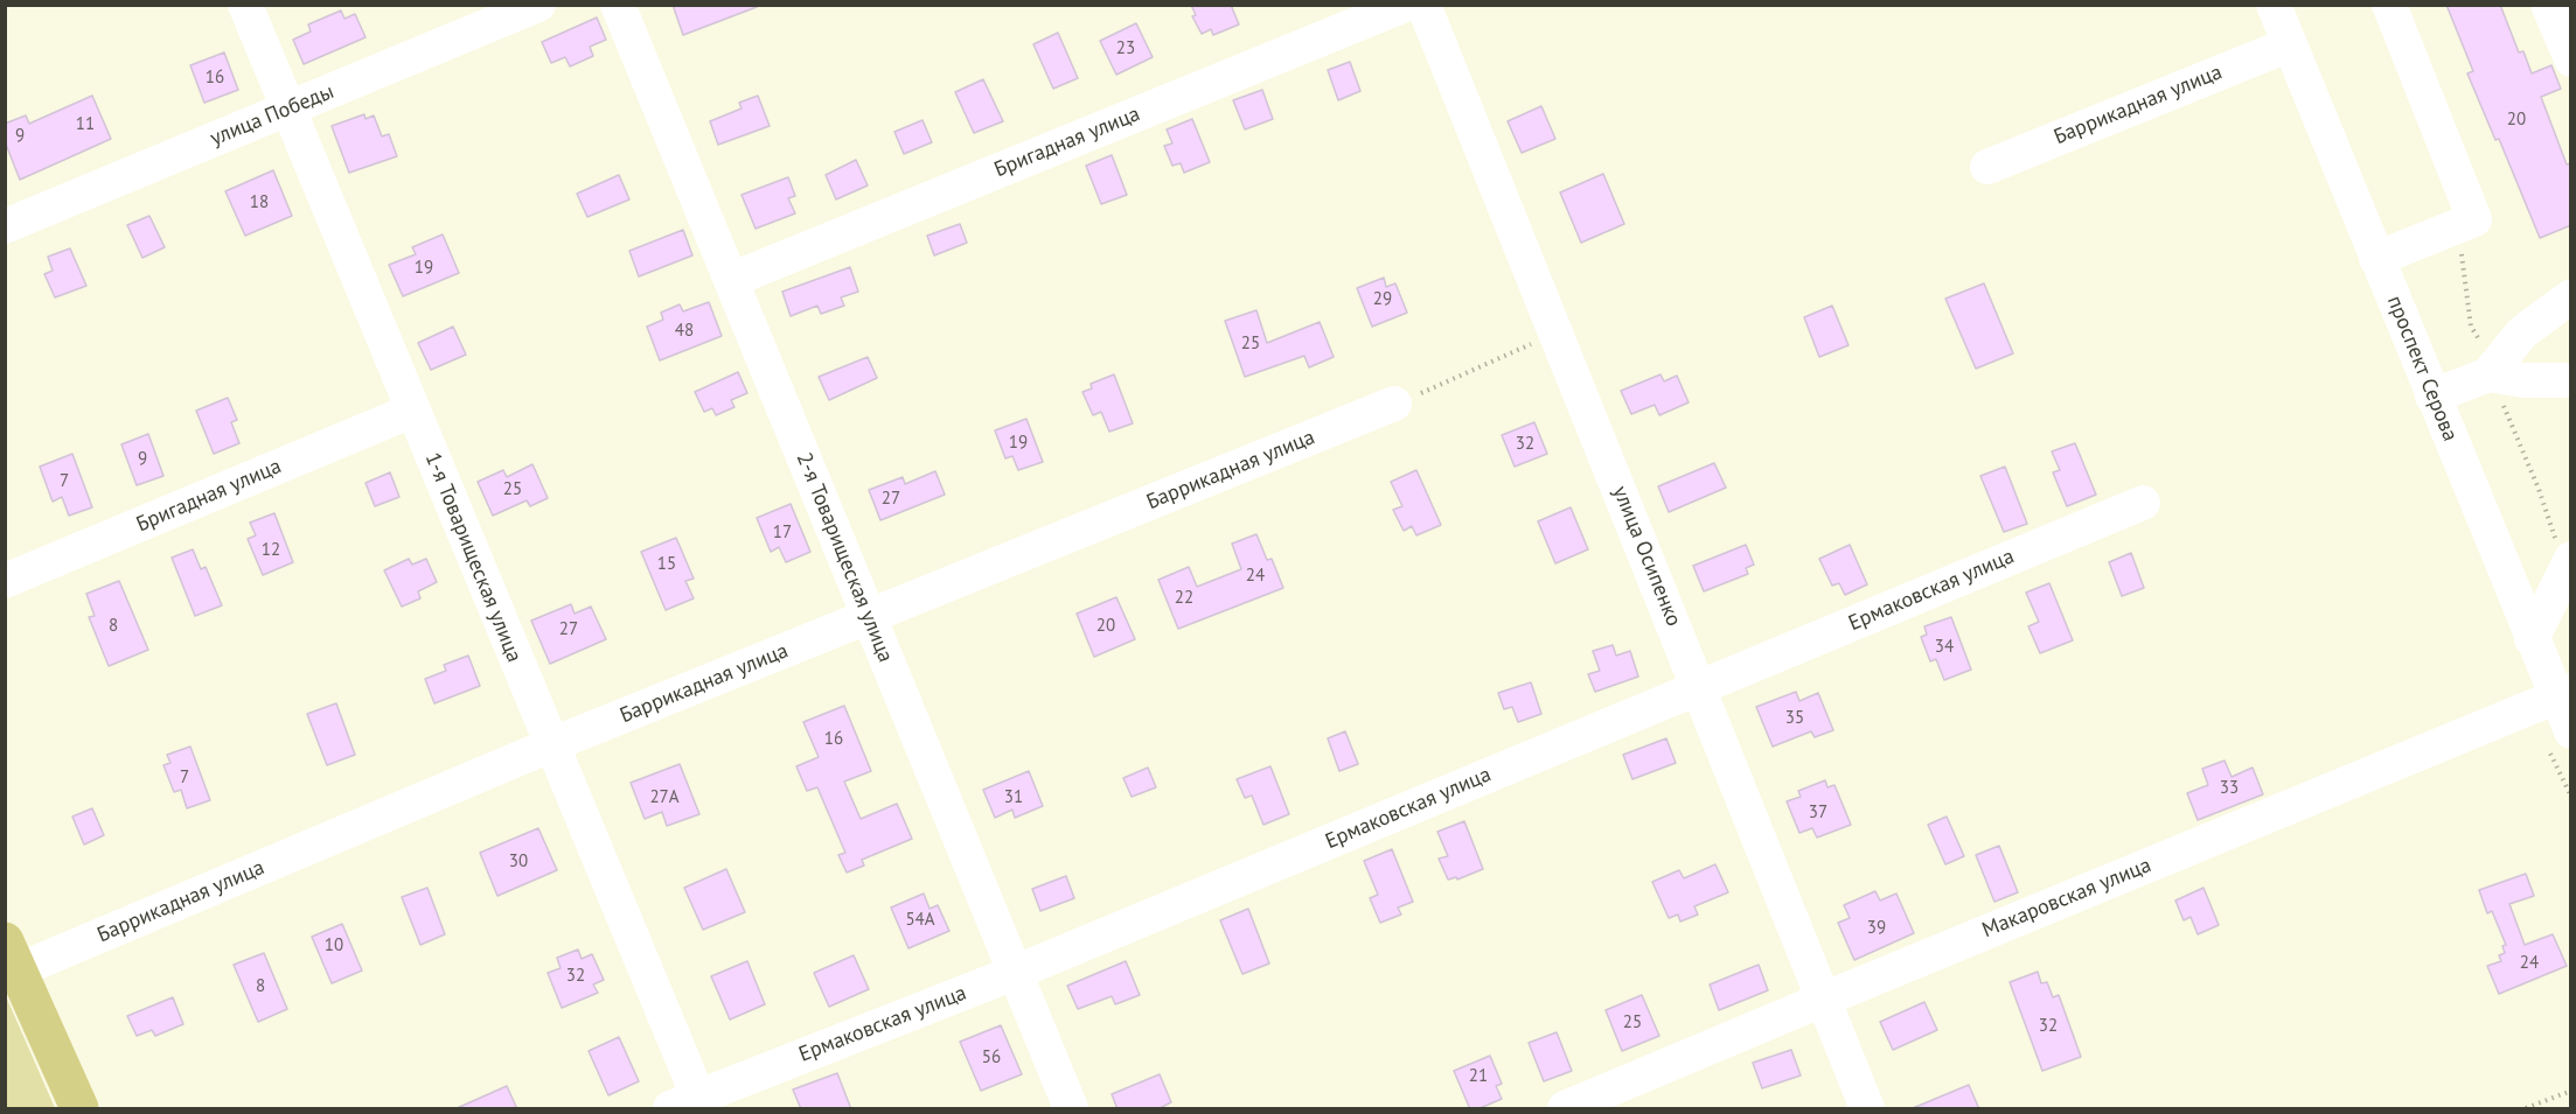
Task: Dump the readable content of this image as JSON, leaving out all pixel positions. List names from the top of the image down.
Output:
{
  "streets": {
    "street": [
      "Баррикадная улица",
      "улица Победы",
      "Бригадная улица",
      "проспект Серова",
      "улица Осипенко",
      "1-я Товарищеская улица",
      "2-я Товарищеская улица",
      "Ермаковская улица",
      "Макаровская улица"
    ]
  },
  "crossings": [
    ["Баррикадная улица", "проспект Серова"],
    ["Баррикадная улица", "1-я Товарищеская улица"],
    ["Баррикадная улица", "2-я Товарищеская улица"],
    ["улица Победы", "1-я Товарищеская улица"],
    ["Бригадная улица", "1-я Товарищеская улица"],
    ["Бригадная улица", "2-я Товарищеская улица"],
    ["проспект Серова", "Макаровская улица"],
    ["улица Осипенко", "Ермаковская улица"],
    ["улица Осипенко", "Макаровская улица"],
    ["1-я Товарищеская улица", "Ермаковская улица"],
    ["2-я Товарищеская улица", "Ермаковская улица"]
  ],
  "house_numbers": [
    "23",
    "16",
    "20",
    "11",
    "9",
    "18",
    "19",
    "29",
    "48",
    "25",
    "19",
    "32",
    "9",
    "7",
    "25",
    "27",
    "17",
    "12",
    "15",
    "24",
    "22",
    "8",
    "20",
    "27",
    "34",
    "35",
    "16",
    "7",
    "33",
    "27А",
    "31",
    "37",
    "30",
    "54А",
    "39",
    "10",
    "24",
    "32",
    "8",
    "25",
    "32",
    "56",
    "21"
  ]
}
